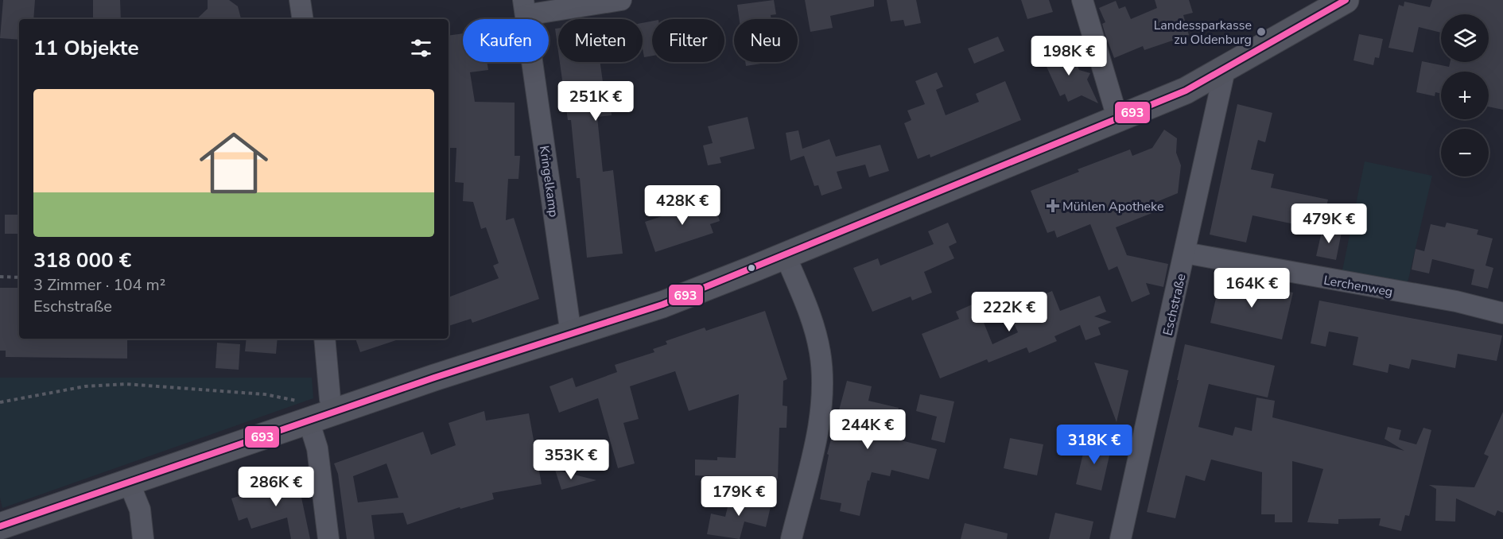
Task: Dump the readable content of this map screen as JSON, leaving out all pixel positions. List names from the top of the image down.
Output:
{
  "streets": {
    "street": ["Kringelkamp", "Lerchenweg", "Eschstraße"]
  },
  "crossings": [
    ["Lerchenweg", "Eschstraße"]
  ],
  "places": {
    "other": ["Landessparkasse zu Oldenburg"],
    "health": ["Mühlen Apotheke"]
  },
  "lines": ["transit line 693"],
  "page": {
    "map_buttons": ["+", "−"],
    "chip": [
      "Kaufen",
      "Mieten",
      "Filter",
      "Neu"
    ],
    "heading": "11 Objekte",
    "price": [
      "198K €",
      "251K €",
      "428K €",
      "479K €",
      "164K €",
      "222K €",
      "244K €",
      "318K €",
      "353K €",
      "286K €",
      "179K €"
    ],
    "list": [
      {
        "name": "318 000 €",
        "note": "3 Zimmer · 104 m² · Eschstraße"
      }
    ]
  }
}
